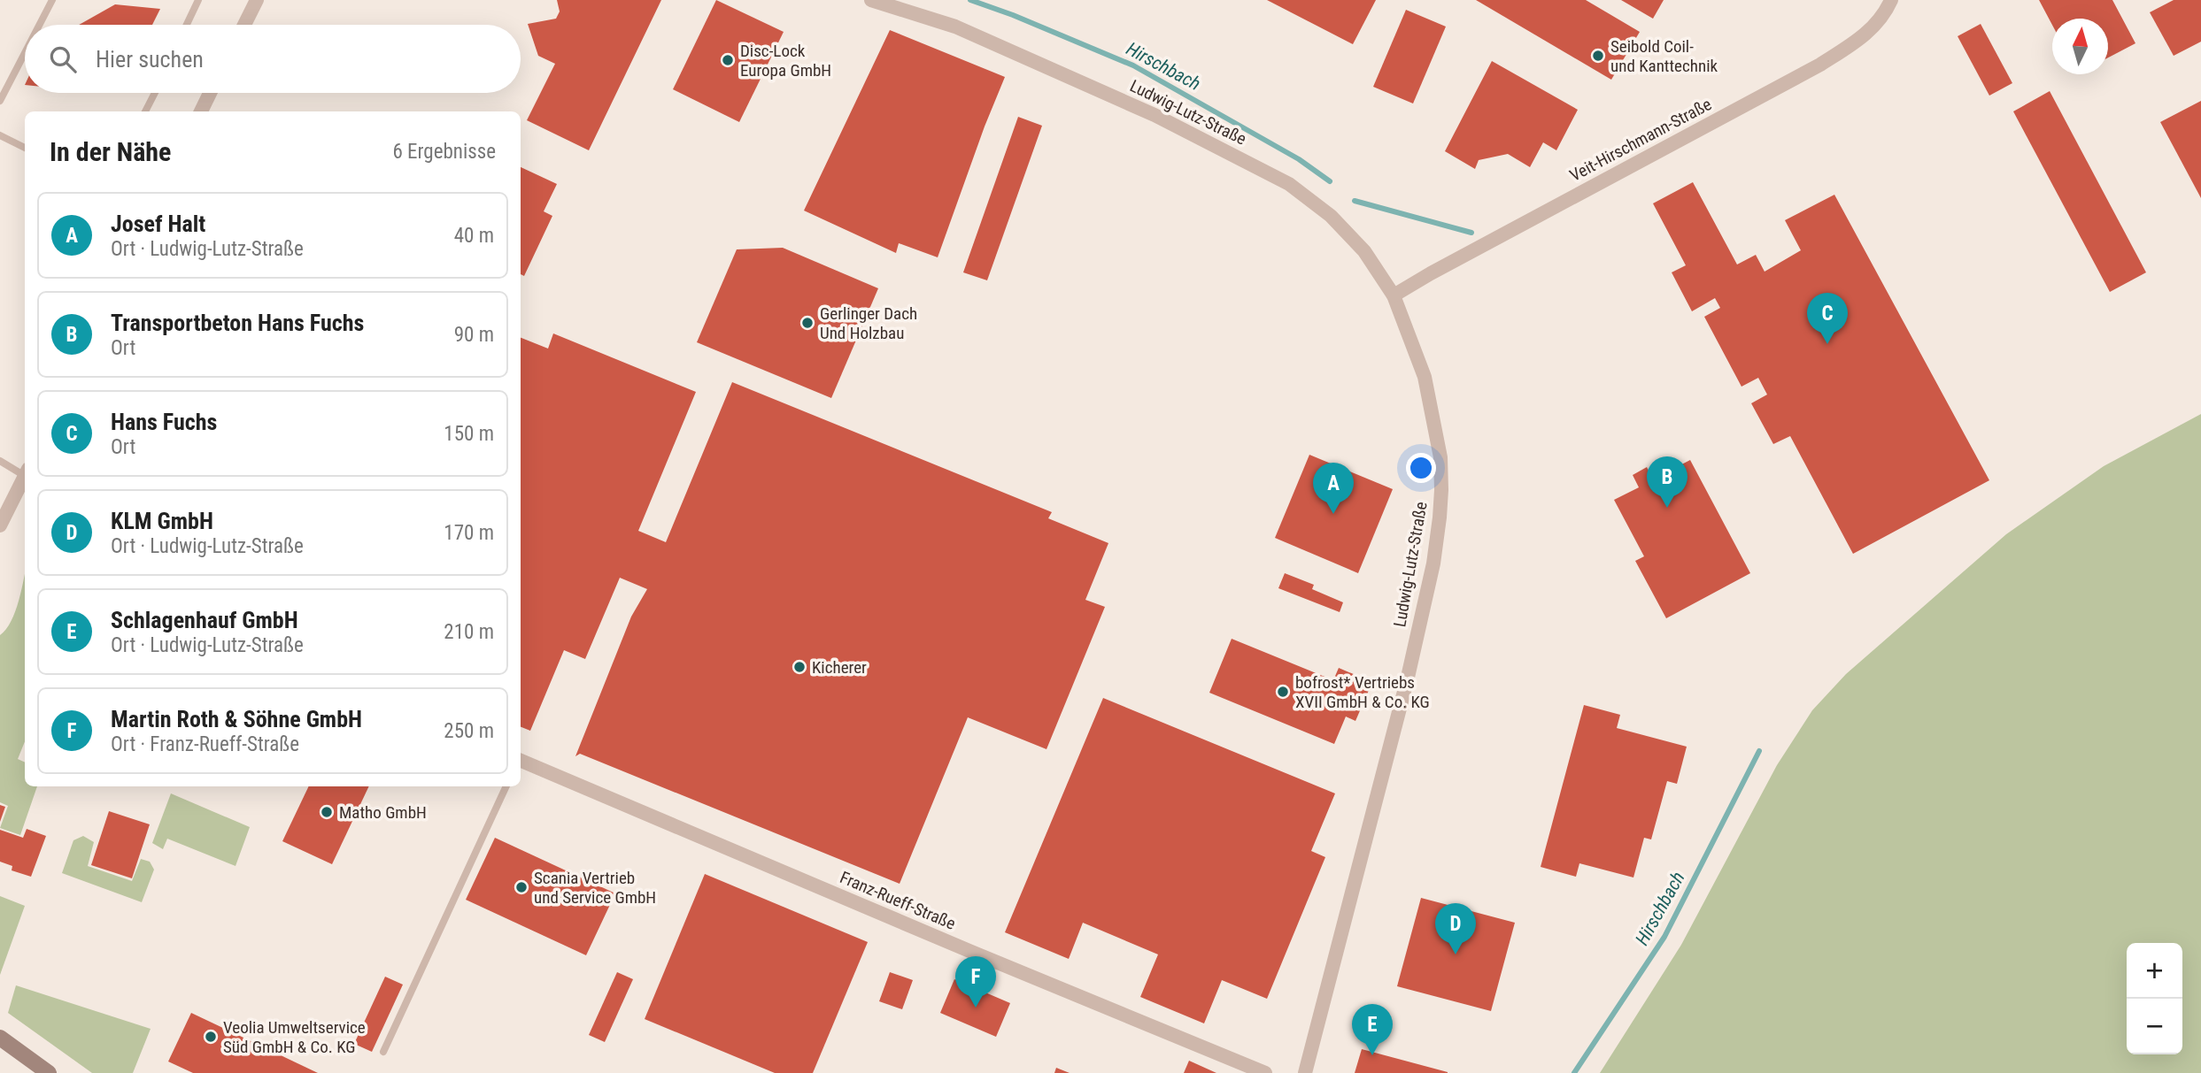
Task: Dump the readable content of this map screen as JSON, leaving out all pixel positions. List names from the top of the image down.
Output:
{
  "streets": {
    "street": ["Ludwig-Lutz-Straße", "Veit-Hirschmann-Straße", "Franz-Rueff-Straße"]
  },
  "crossings": [
    ["Ludwig-Lutz-Straße", "Veit-Hirschmann-Straße"]
  ],
  "water": ["Hirschbach"],
  "places": [
    "Seibold Coil- und Kanttechnik",
    "Disc-Lock Europa GmbH",
    "Gerlinger Dach Und Holzbau",
    "Kicherer",
    "bofrost* Vertriebs XVII GmbH & Co. KG",
    "Matho GmbH",
    "Scania Vertrieb und Service GmbH",
    "Veolia Umweltservice Süd GmbH & Co. KG"
  ],
  "north": "top",
  "page": {
    "search": "Hier suchen",
    "heading": ["In der Nähe", "6 Ergebnisse"],
    "list": [
      {
        "mark": "A",
        "name": "Josef Halt",
        "note": "Ort · Ludwig-Lutz-Straße",
        "value": "40 m"
      },
      {
        "mark": "B",
        "name": "Transportbeton Hans Fuchs",
        "note": "Ort",
        "value": "90 m"
      },
      {
        "mark": "C",
        "name": "Hans Fuchs",
        "note": "Ort",
        "value": "150 m"
      },
      {
        "mark": "D",
        "name": "KLM GmbH",
        "note": "Ort · Ludwig-Lutz-Straße",
        "value": "170 m"
      },
      {
        "mark": "E",
        "name": "Schlagenhauf GmbH",
        "note": "Ort · Ludwig-Lutz-Straße",
        "value": "210 m"
      },
      {
        "mark": "F",
        "name": "Martin Roth & Söhne GmbH",
        "note": "Ort · Franz-Rueff-Straße",
        "value": "250 m"
      }
    ],
    "pins": [
      "C",
      "B",
      "A",
      "D",
      "F",
      "E"
    ],
    "map_buttons": ["+", "−"]
  }
}
